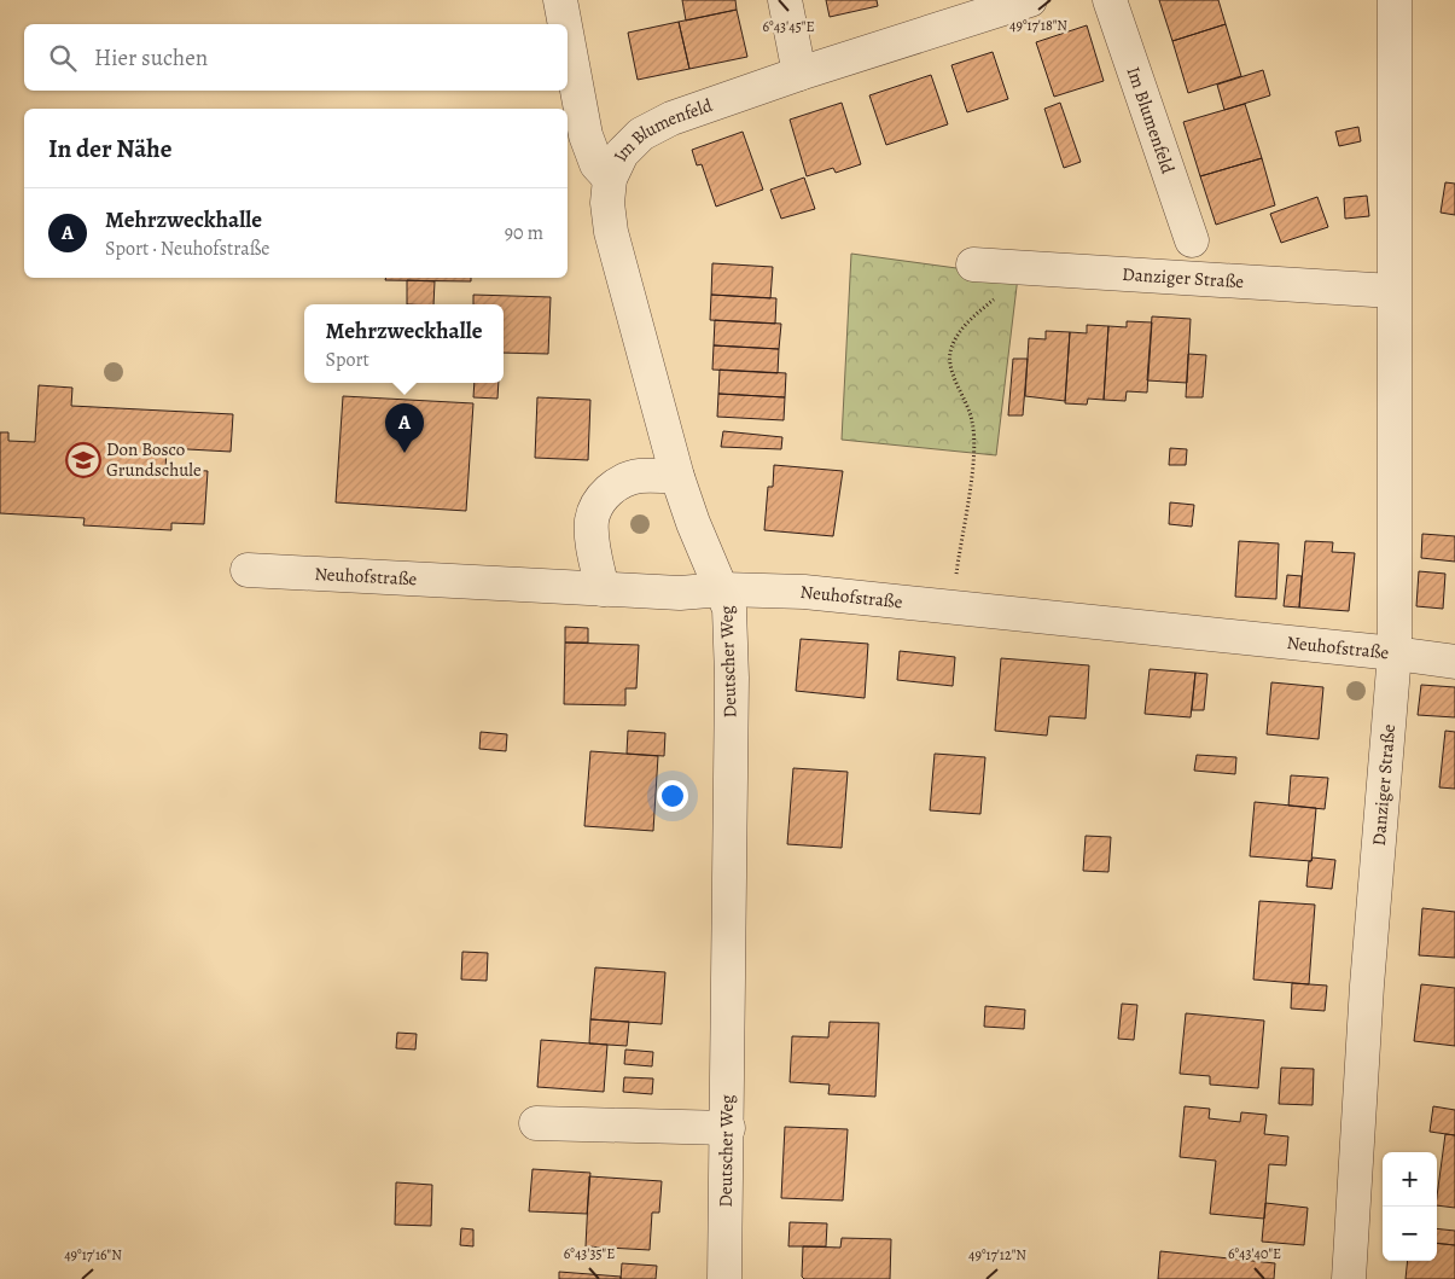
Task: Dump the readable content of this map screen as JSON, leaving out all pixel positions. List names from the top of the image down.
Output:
{
  "streets": {
    "street": [
      "Im Blumenfeld",
      "Danziger Straße",
      "Neuhofstraße",
      "Deutscher Weg"
    ]
  },
  "crossings": [
    ["Im Blumenfeld", "Deutscher Weg"],
    ["Danziger Straße", "Neuhofstraße"],
    ["Neuhofstraße", "Deutscher Weg"]
  ],
  "places": {
    "school or university": ["Don Bosco Grundschule"]
  },
  "page": {
    "search": "Hier suchen",
    "heading": "In der Nähe",
    "list": [
      {
        "mark": "A",
        "name": "Mehrzweckhalle",
        "note": "Sport · Neuhofstraße",
        "value": "90 m"
      }
    ],
    "popup": ["Mehrzweckhalle", "Sport"],
    "pins": "A",
    "map_buttons": ["+", "−"]
  },
  "coordinates": [
    "49°17'18\"N",
    "6°43'45\"E",
    "6°43'35\"E",
    "6°43'40\"E",
    "49°17'16\"N",
    "49°17'12\"N"
  ]
}
